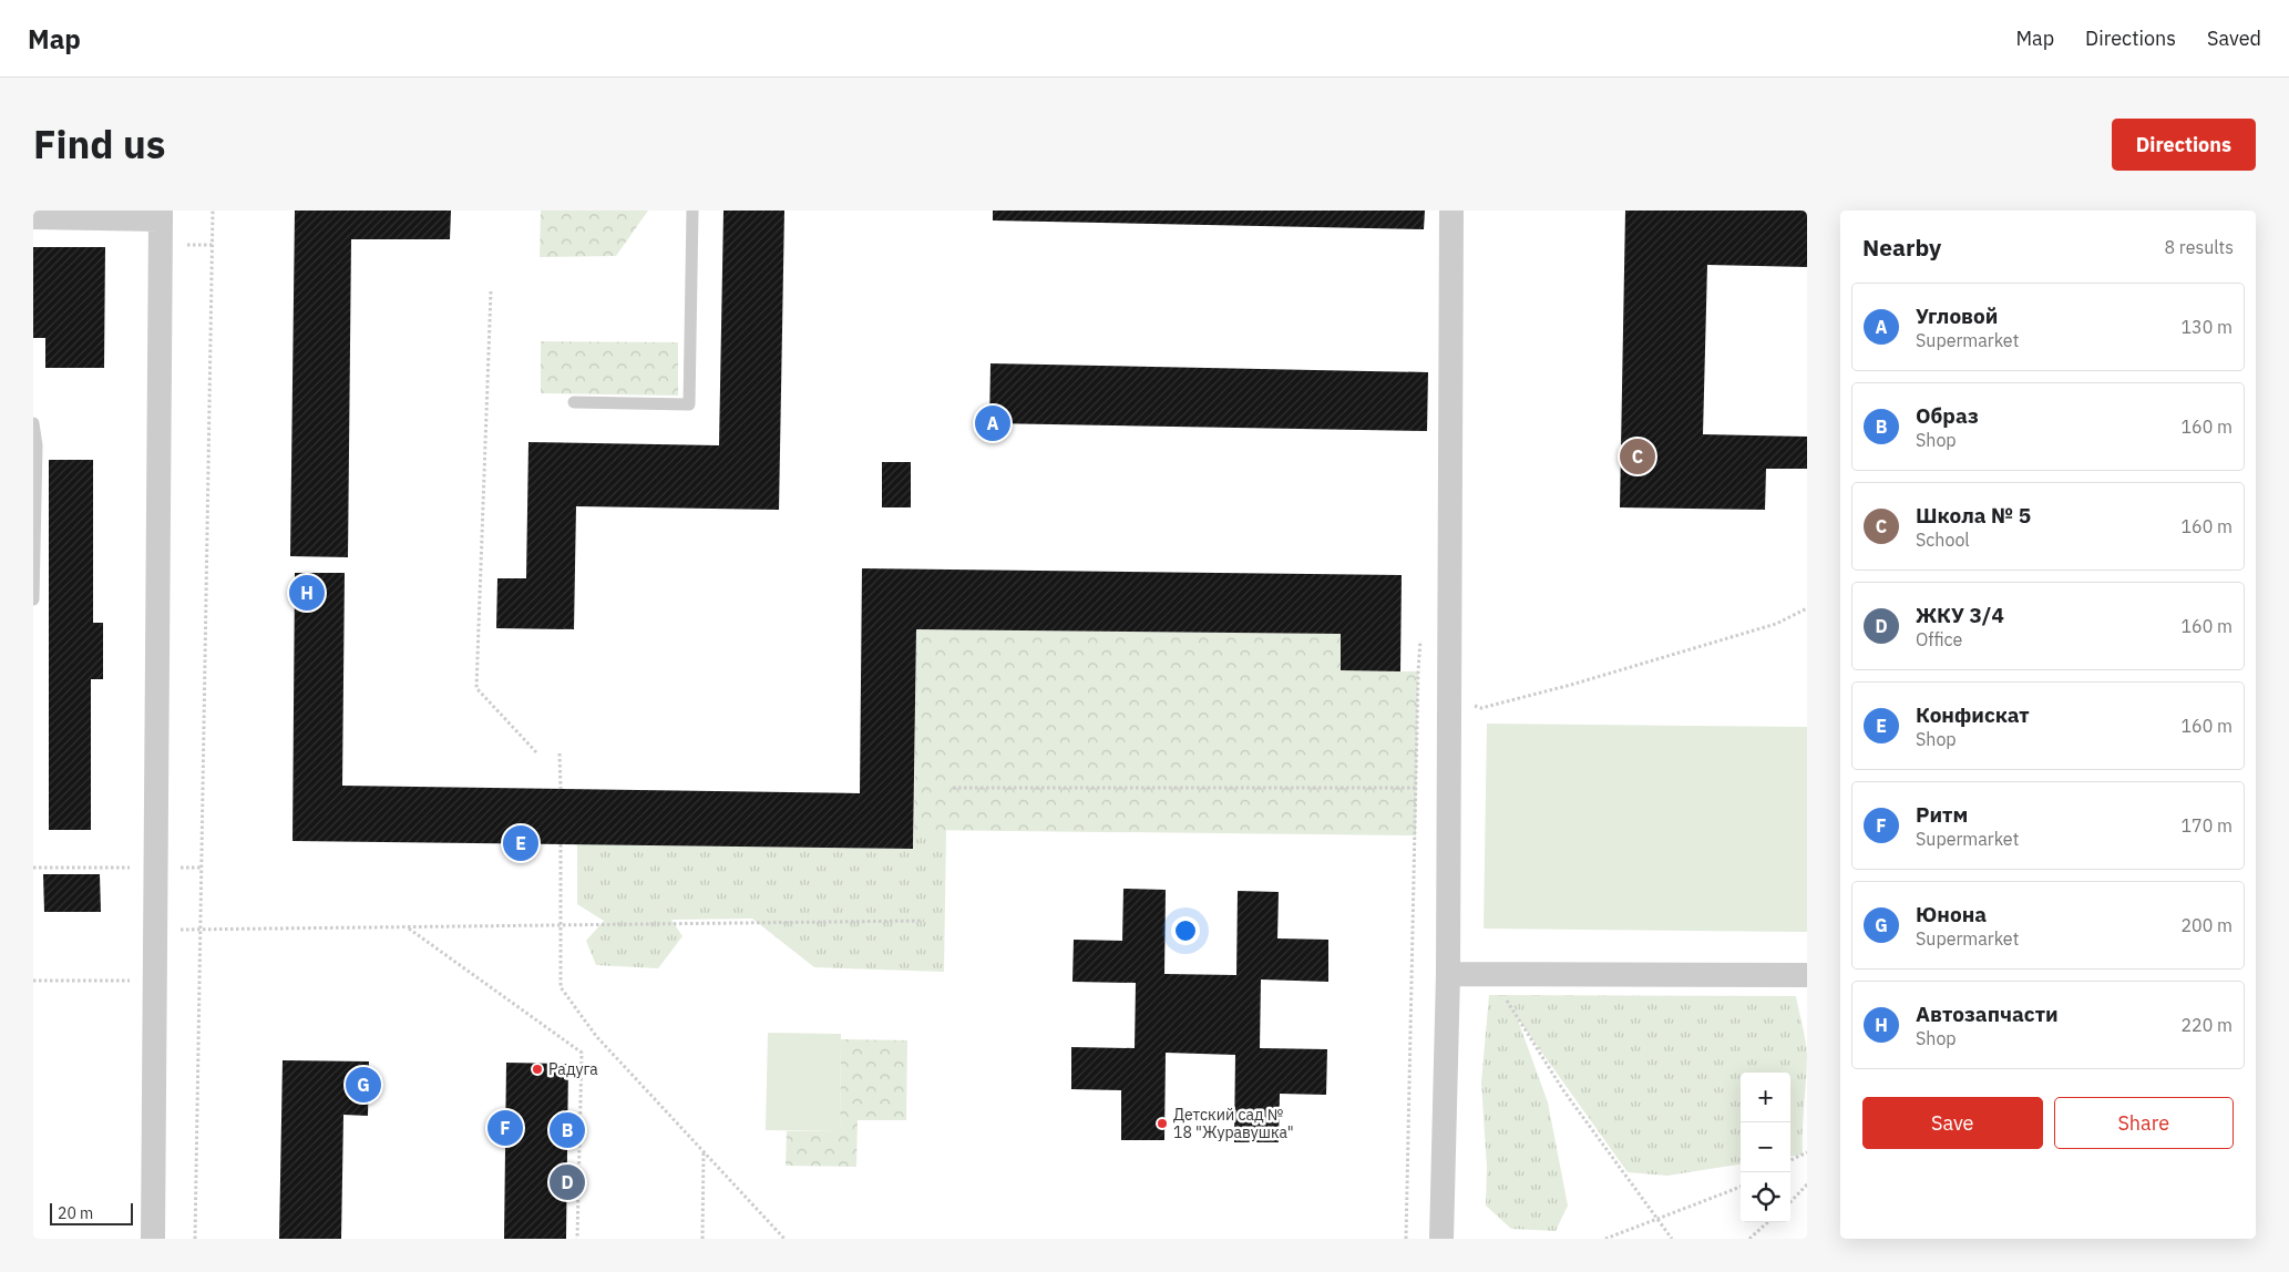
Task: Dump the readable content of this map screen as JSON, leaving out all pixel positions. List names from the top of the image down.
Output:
{
  "places": ["Радуга", "Детский сад № 18 \"Журавушка\""],
  "scale_bar": "20 m",
  "page": {
    "header": "Map",
    "nav": ["Map", "Directions", "Saved"],
    "title": "Find us",
    "buttons": [
      "Directions",
      ["Save", "Share"]
    ],
    "heading": ["Nearby", "8 results"],
    "list": [
      {
        "mark": "A",
        "name": "Угловой",
        "note": "Supermarket",
        "value": "130 m"
      },
      {
        "mark": "B",
        "name": "Образ",
        "note": "Shop",
        "value": "160 m"
      },
      {
        "mark": "C",
        "name": "Школа № 5",
        "note": "School",
        "value": "160 m"
      },
      {
        "mark": "D",
        "name": "ЖКУ 3/4",
        "note": "Office",
        "value": "160 m"
      },
      {
        "mark": "E",
        "name": "Конфискат",
        "note": "Shop",
        "value": "160 m"
      },
      {
        "mark": "F",
        "name": "Ритм",
        "note": "Supermarket",
        "value": "170 m"
      },
      {
        "mark": "G",
        "name": "Юнона",
        "note": "Supermarket",
        "value": "200 m"
      },
      {
        "mark": "H",
        "name": "Автозапчасти",
        "note": "Shop",
        "value": "220 m"
      }
    ],
    "pins": [
      "A",
      "C",
      "H",
      "E",
      "G",
      "F",
      "B",
      "D"
    ],
    "map_buttons": ["+", "−"],
    "scale": "20 m"
  }
}
